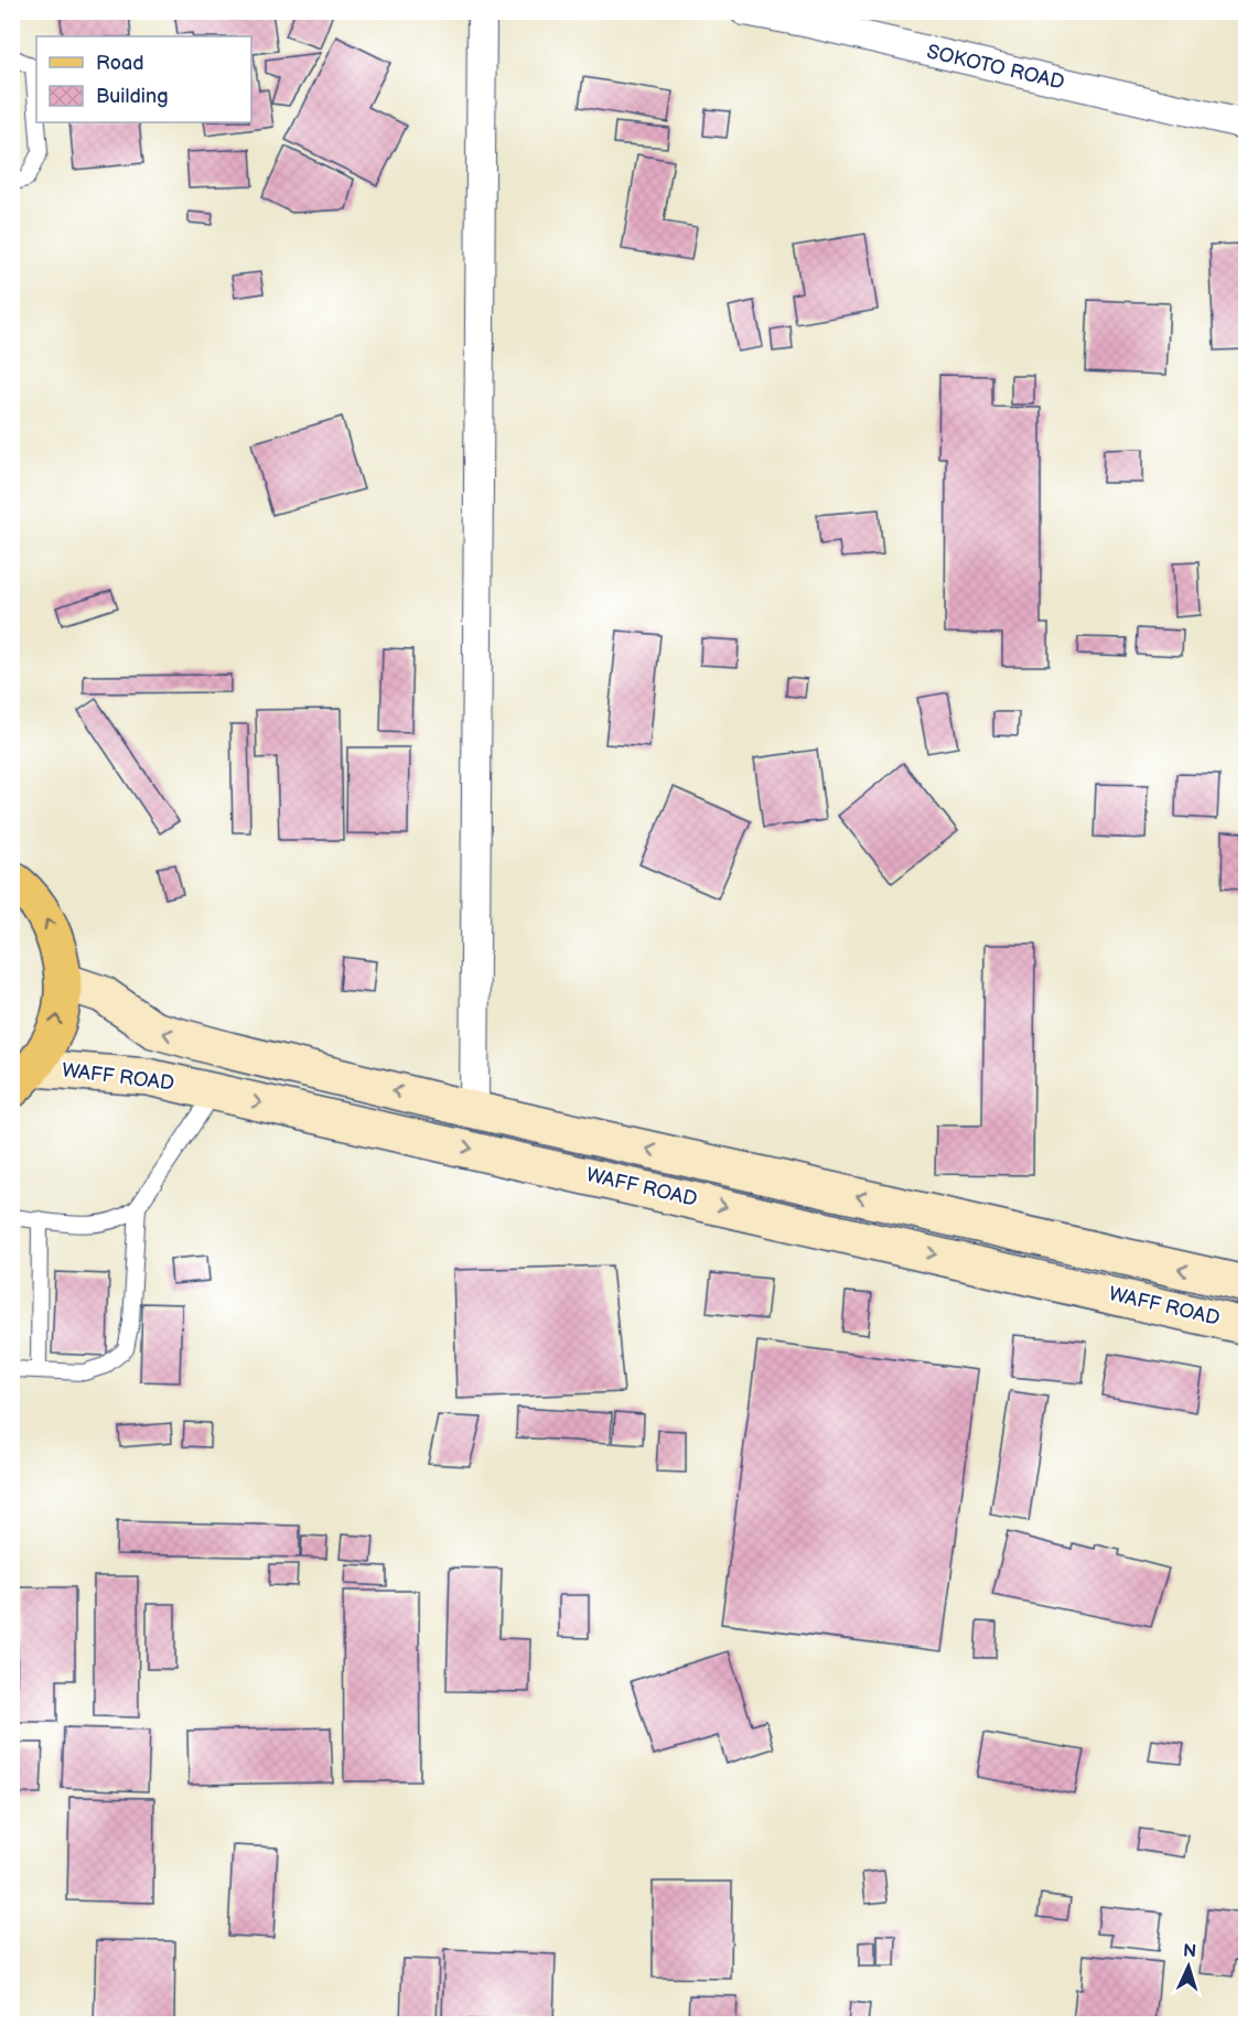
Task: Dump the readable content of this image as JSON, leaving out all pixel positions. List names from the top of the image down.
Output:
{
  "streets": {
    "street": ["SOKOTO ROAD", "WAFF ROAD"]
  },
  "legend": ["Road", "Building"],
  "north": "top"
}
